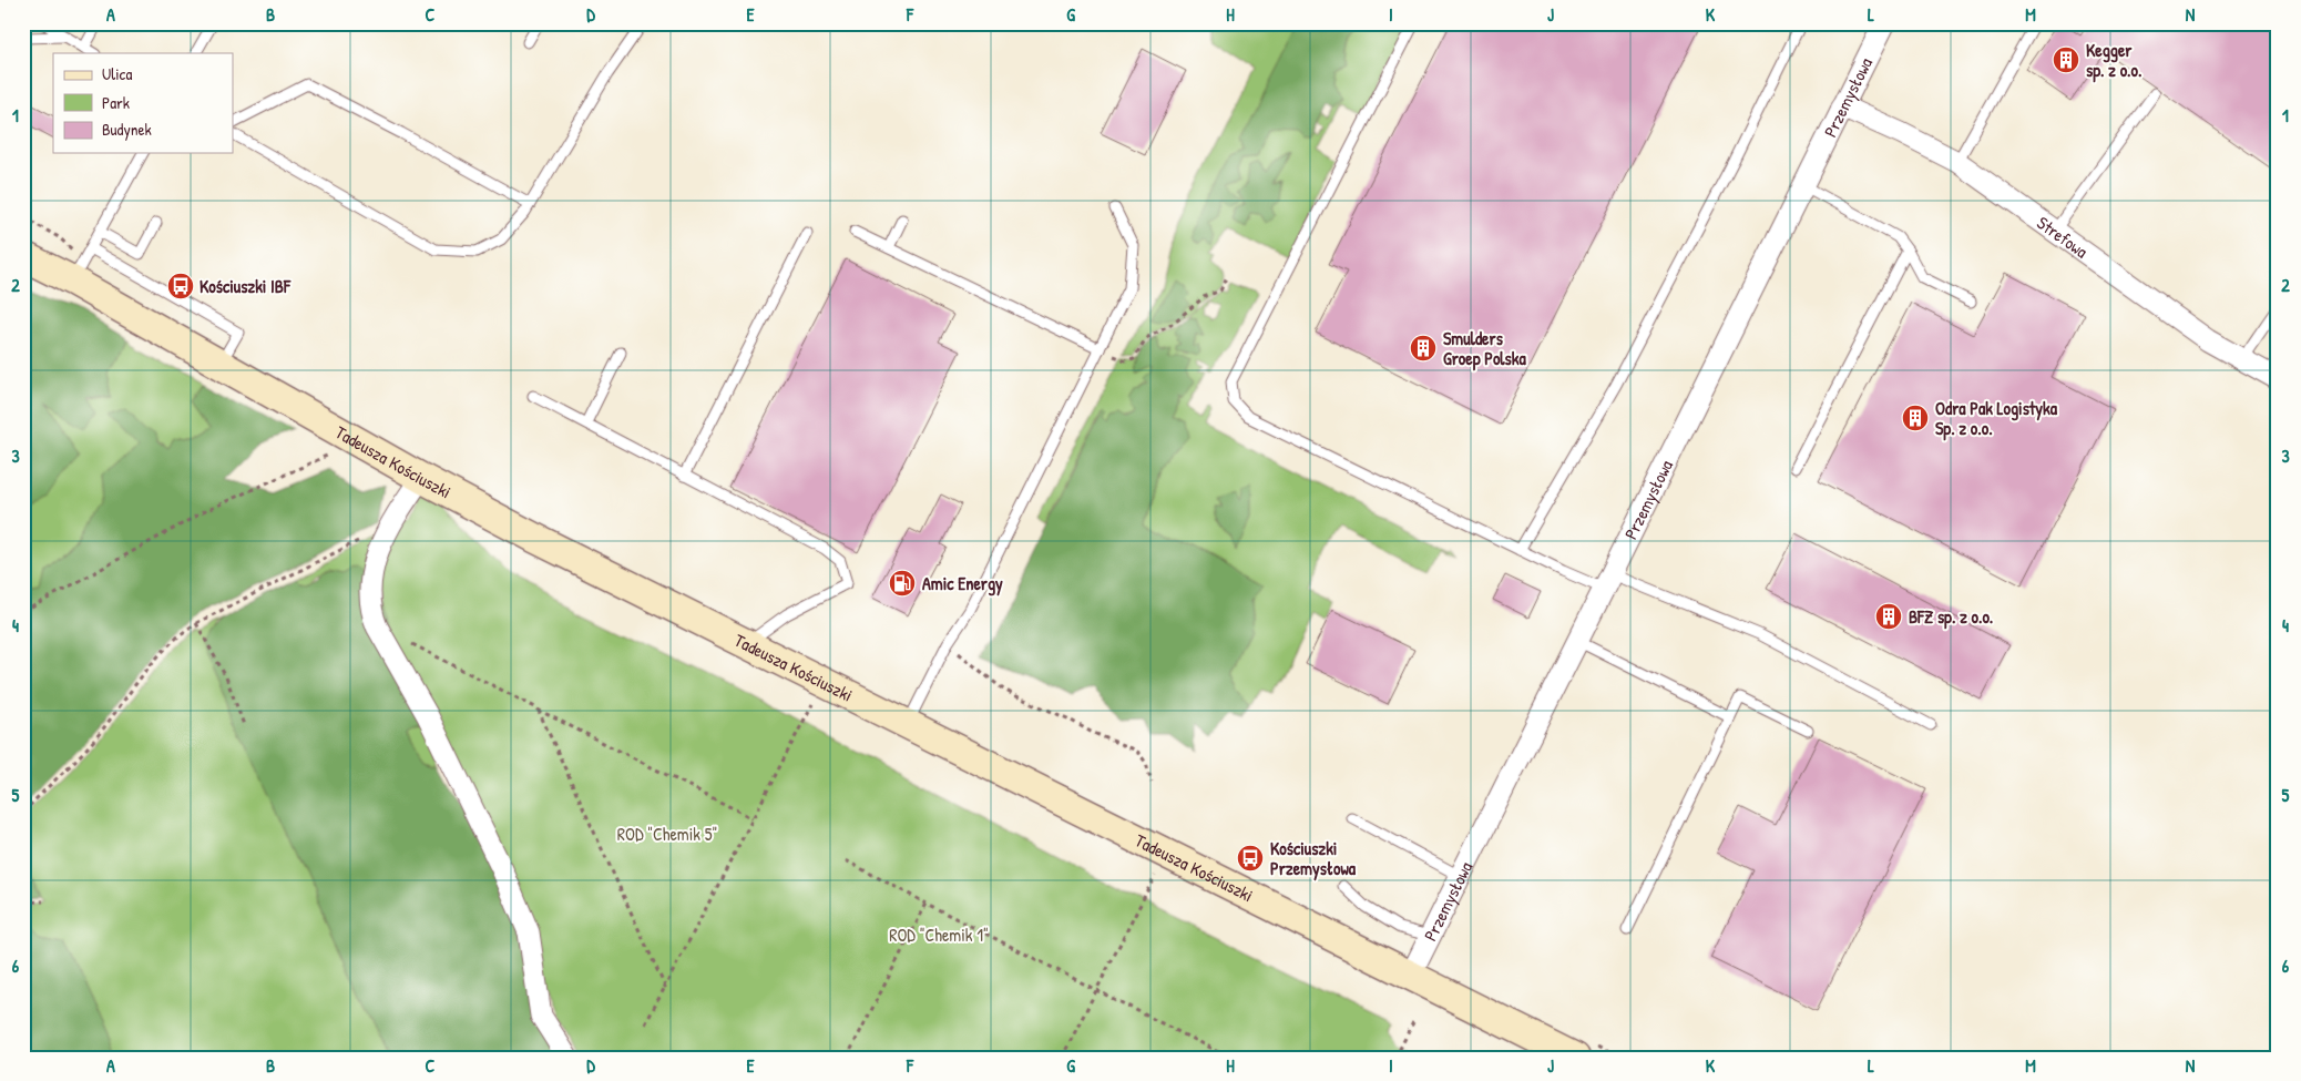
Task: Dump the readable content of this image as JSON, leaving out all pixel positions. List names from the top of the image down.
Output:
{
  "streets": {
    "main road": ["Tadeusza Kościuszki"],
    "street": ["Przemysłowa", "Strefowa"]
  },
  "crossings": [
    ["Przemysłowa", "Strefowa"],
    ["Przemysłowa", "Tadeusza Kościuszki"]
  ],
  "parks": ["ROD \"Chemik 5\"", "ROD \"Chemik 1\""],
  "places": {
    "building": [
      "Kegger sp. z o.o.",
      "Smulders Groep Polska",
      "Odra Pak Logistyka Sp. z o.o.",
      "BFZ sp. z o.o."
    ],
    "bus stop": ["Kościuszki IBF", "Kościuszki Przemysłowa"],
    "fuel station": ["Amic Energy"]
  },
  "legend": ["Ulica", "Park", "Budynek"],
  "grid": {
    "columns": [
      "A",
      "B",
      "C",
      "D",
      "E",
      "F",
      "G",
      "H",
      "I",
      "J",
      "K",
      "L",
      "M",
      "N"
    ],
    "rows": [
      "1",
      "2",
      "3",
      "4",
      "5",
      "6"
    ]
  }
}
